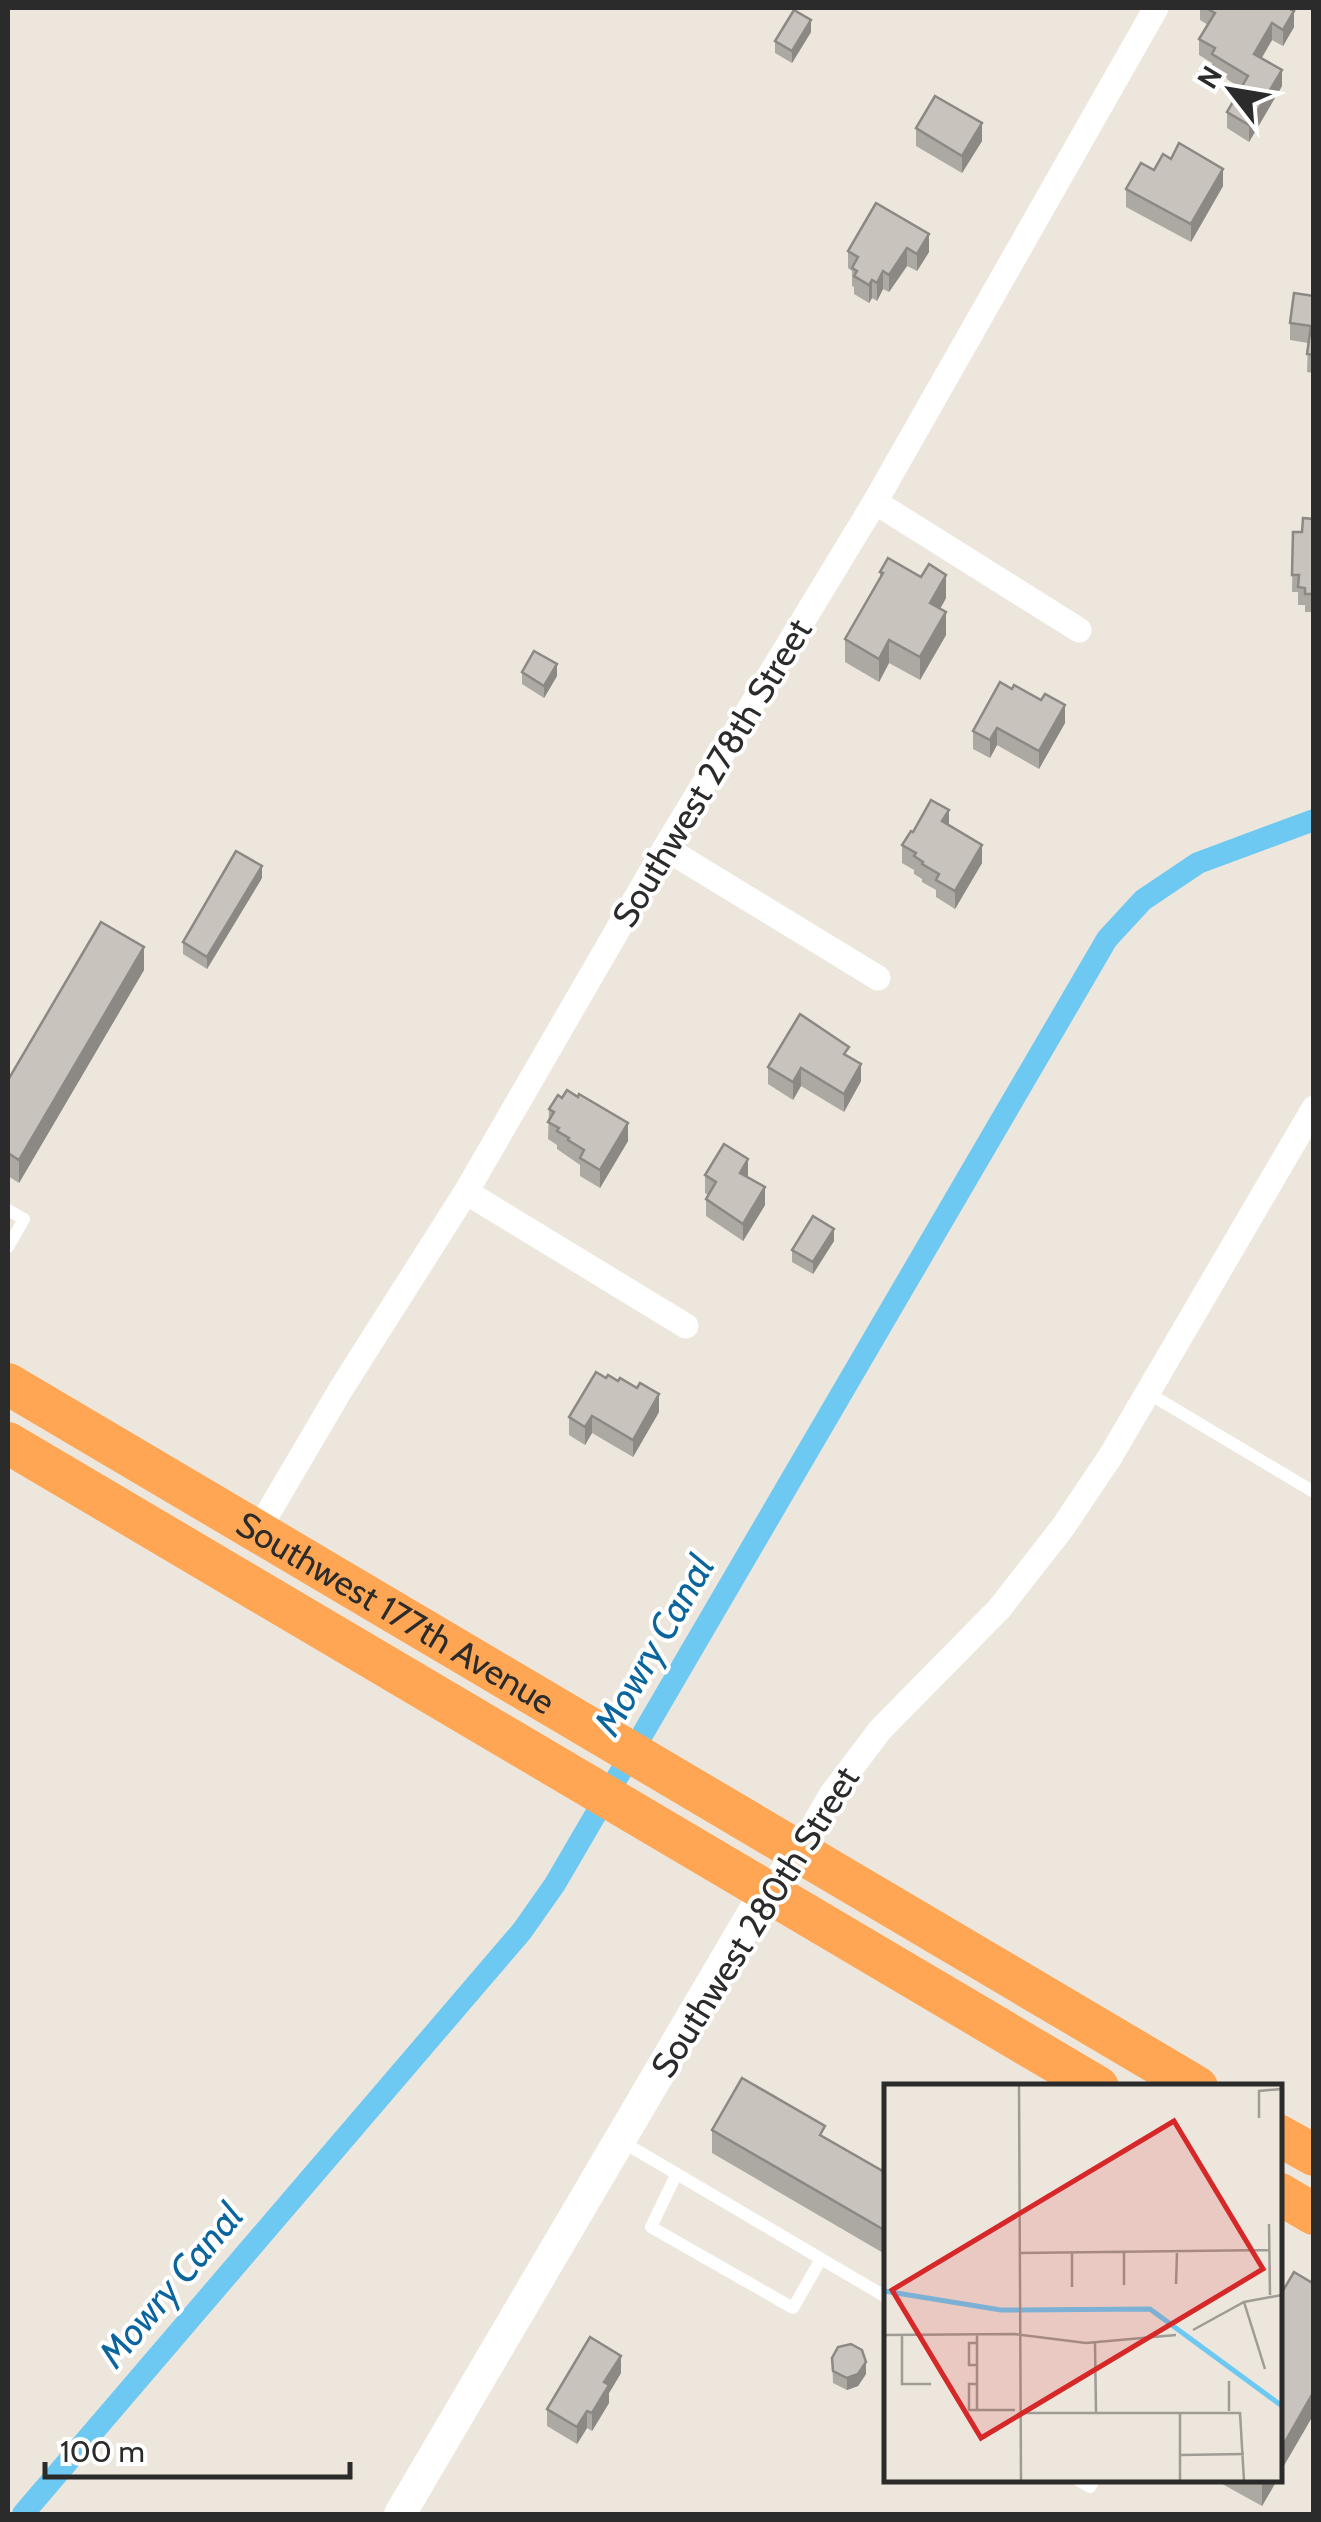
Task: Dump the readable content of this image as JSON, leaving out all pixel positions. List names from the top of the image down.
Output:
{
  "streets": {
    "highway": ["Southwest 177th Avenue"],
    "street": ["Southwest 278th Street", "Southwest 280th Street"]
  },
  "crossings": [
    ["Southwest 278th Street", "Southwest 177th Avenue"],
    ["Southwest 177th Avenue", "Southwest 280th Street"]
  ],
  "water": ["Mowry Canal"],
  "scale_bar": "100 m",
  "north": "top left"
}
